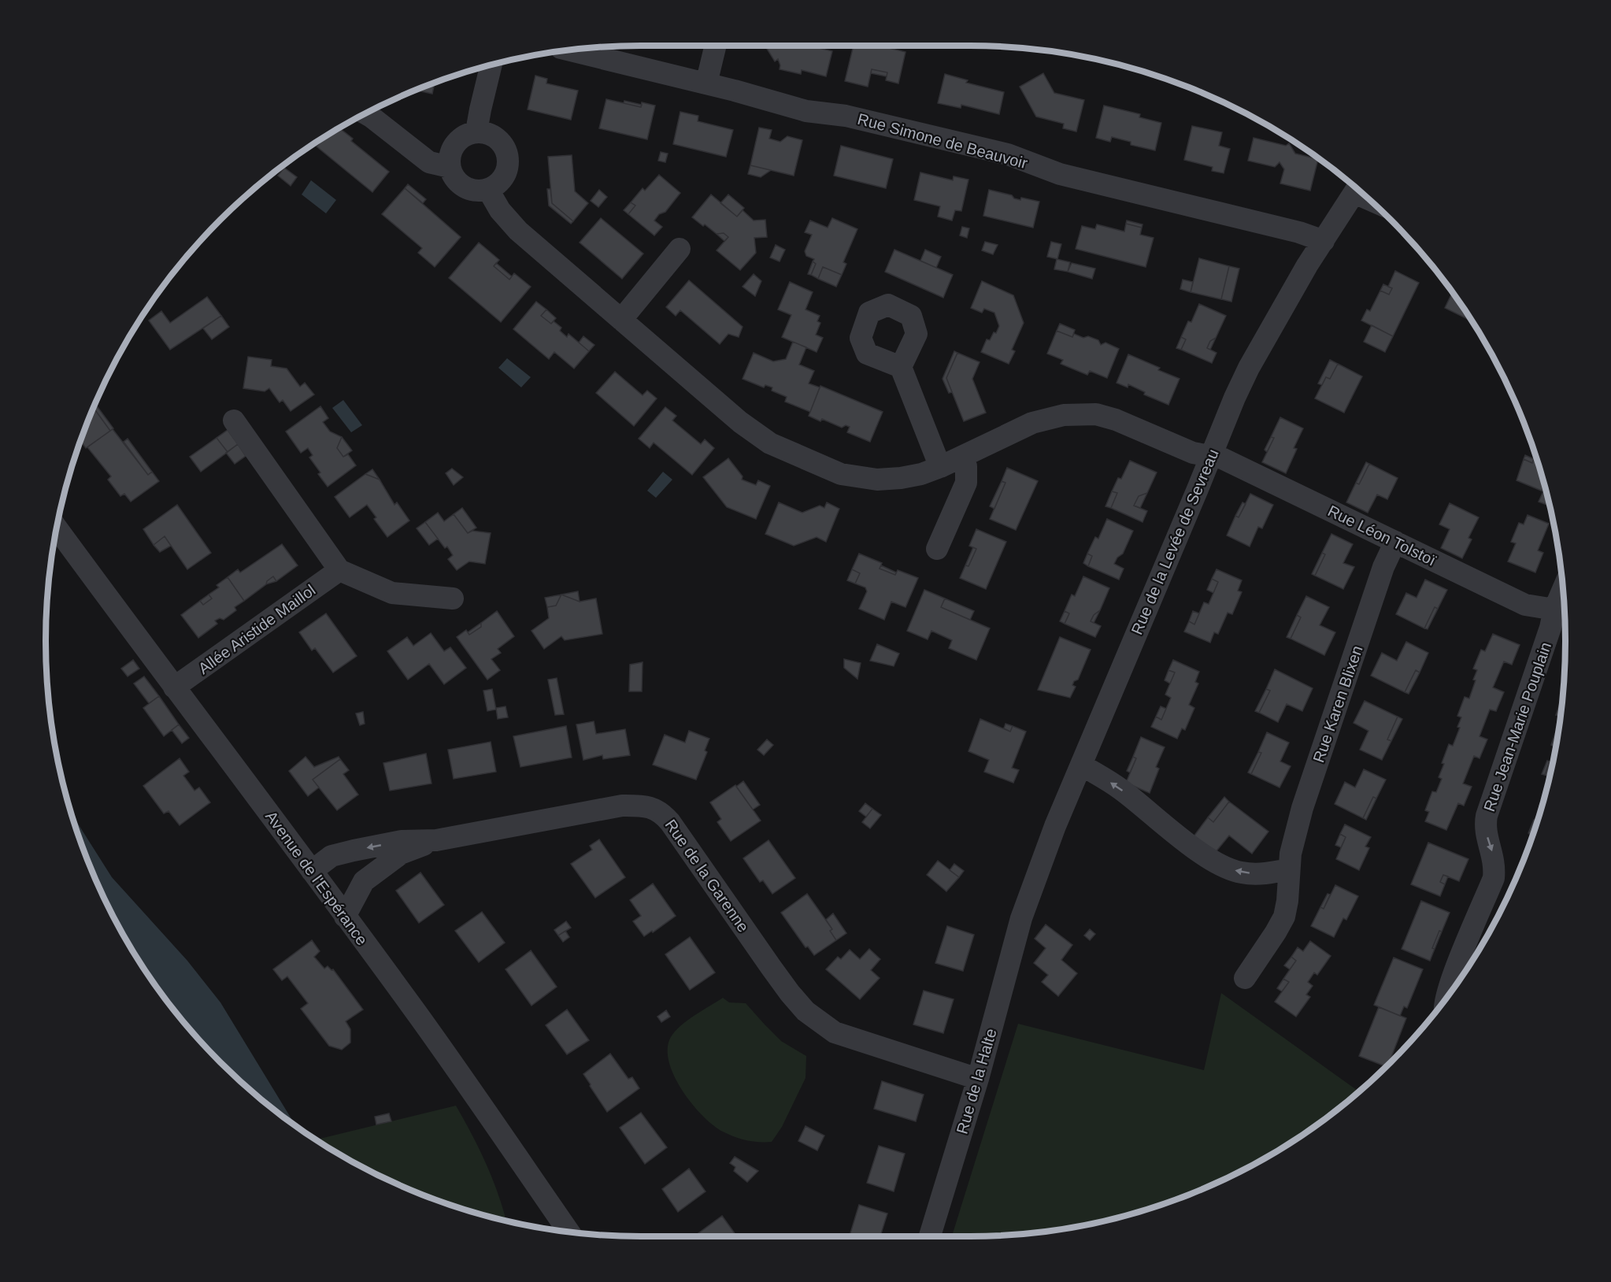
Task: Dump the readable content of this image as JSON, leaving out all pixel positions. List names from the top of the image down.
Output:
{
  "streets": {
    "street": [
      "Rue Simone de Beauvoir",
      "Rue Léon Tolstoï",
      "Rue de la Levée de Sevreau",
      "Allée Aristide Maillol",
      "Rue Karen Blixen",
      "Rue Jean-Marie Pouplain",
      "Rue de la Garenne",
      "Avenue de l'Espérance",
      "Rue de la Halte"
    ]
  },
  "crossings": [
    ["Rue Simone de Beauvoir", "Rue de la Levée de Sevreau"],
    ["Rue Léon Tolstoï", "Rue de la Levée de Sevreau"],
    ["Rue Léon Tolstoï", "Rue Karen Blixen"],
    ["Rue Léon Tolstoï", "Rue Jean-Marie Pouplain"],
    ["Rue de la Levée de Sevreau", "Rue de la Halte"],
    ["Allée Aristide Maillol", "Avenue de l'Espérance"],
    ["Rue de la Garenne", "Avenue de l'Espérance"],
    ["Rue de la Garenne", "Rue de la Halte"]
  ],
  "one_way": ["Rue Jean-Marie Pouplain"]
}
